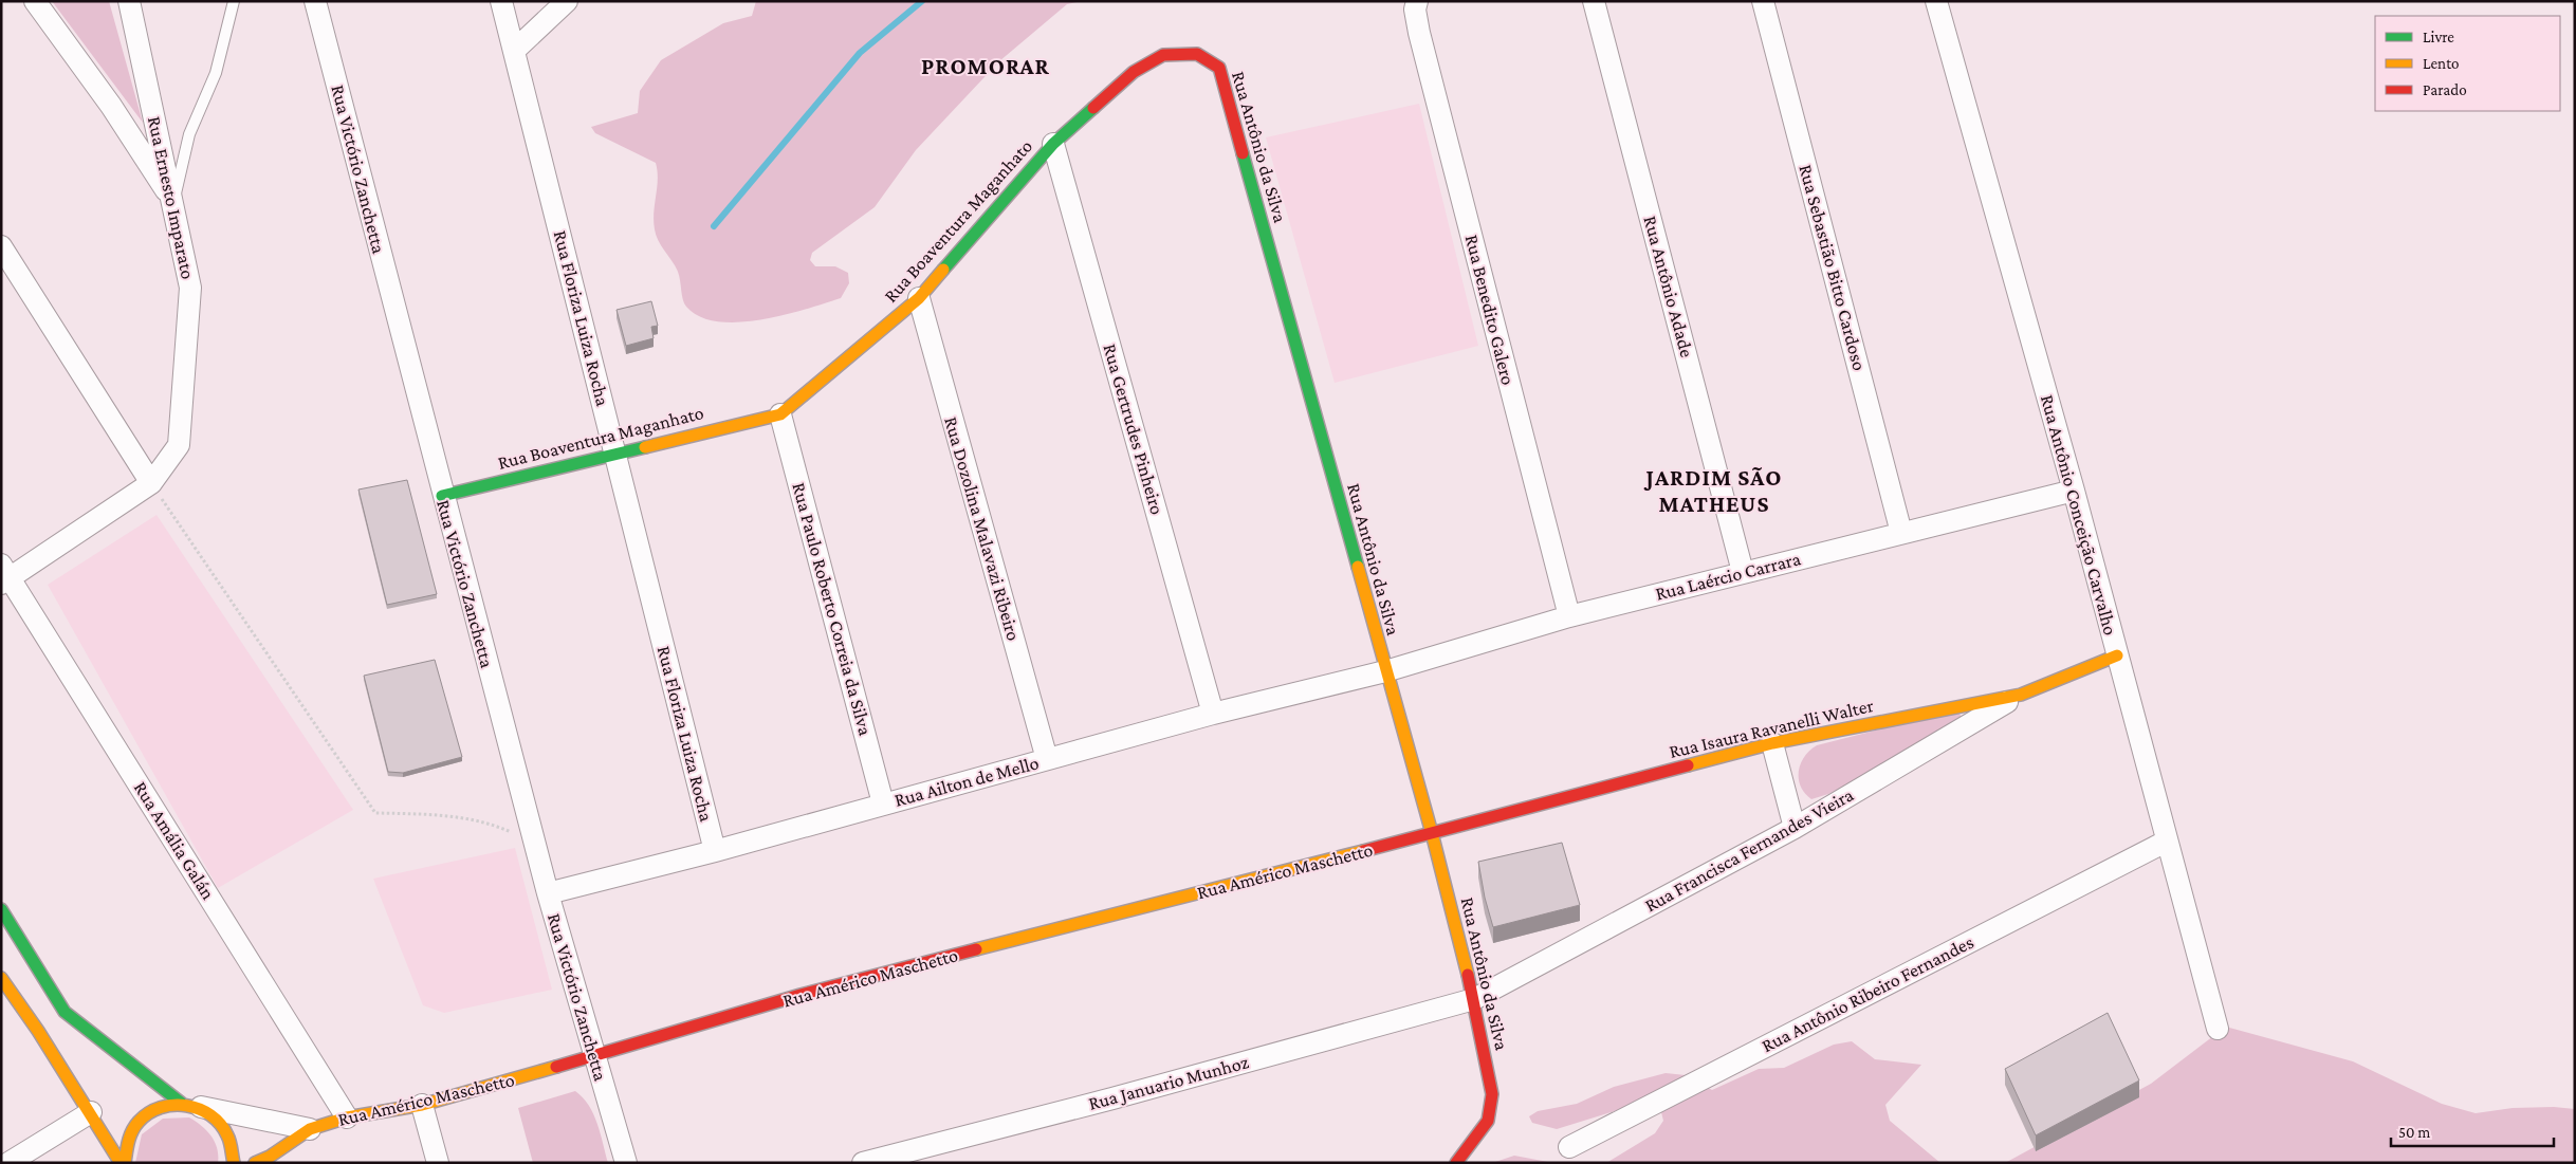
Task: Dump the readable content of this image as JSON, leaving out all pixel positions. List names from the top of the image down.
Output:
{
  "streets": {
    "street": [
      "Rua Antônio da Silva",
      "Rua Victório Zanchetta",
      "Rua Ernesto Imparato",
      "Rua Boaventura Maganhato",
      "Rua Sebastião Bitto Cardoso",
      "Rua Antônio Adade",
      "Rua Benedito Galero",
      "Rua Floriza Luiza Rocha",
      "Rua Gertrudes Pinheiro",
      "Rua Antônio Conceição Carvalho",
      "Rua Dozolina Malavazi Ribeiro",
      "Rua Laércio Carrara",
      "Rua Paulo Roberto Correia da Silva",
      "Rua Isaura Ravanelli Walter",
      "Rua Ailton de Mello",
      "Rua Amália Galán",
      "Rua Francisca Fernandes Vieira",
      "Rua Américo Maschetto",
      "Rua Antônio Ribeiro Fernandes",
      "Rua Januario Munhoz"
    ]
  },
  "crossings": [
    ["Rua Antônio da Silva", "Rua Boaventura Maganhato"],
    ["Rua Antônio da Silva", "Rua Laércio Carrara"],
    ["Rua Antônio da Silva", "Rua Isaura Ravanelli Walter"],
    ["Rua Antônio da Silva", "Rua Ailton de Mello"],
    ["Rua Antônio da Silva", "Rua Francisca Fernandes Vieira"],
    ["Rua Antônio da Silva", "Rua Américo Maschetto"],
    ["Rua Antônio da Silva", "Rua Januario Munhoz"],
    ["Rua Victório Zanchetta", "Rua Boaventura Maganhato"],
    ["Rua Victório Zanchetta", "Rua Ailton de Mello"],
    ["Rua Victório Zanchetta", "Rua Américo Maschetto"],
    ["Rua Boaventura Maganhato", "Rua Floriza Luiza Rocha"],
    ["Rua Boaventura Maganhato", "Rua Gertrudes Pinheiro"],
    ["Rua Boaventura Maganhato", "Rua Dozolina Malavazi Ribeiro"],
    ["Rua Boaventura Maganhato", "Rua Paulo Roberto Correia da Silva"],
    ["Rua Sebastião Bitto Cardoso", "Rua Laércio Carrara"],
    ["Rua Antônio Adade", "Rua Laércio Carrara"],
    ["Rua Benedito Galero", "Rua Laércio Carrara"],
    ["Rua Floriza Luiza Rocha", "Rua Ailton de Mello"],
    ["Rua Gertrudes Pinheiro", "Rua Ailton de Mello"],
    ["Rua Antônio Conceição Carvalho", "Rua Laércio Carrara"],
    ["Rua Antônio Conceição Carvalho", "Rua Isaura Ravanelli Walter"],
    ["Rua Antônio Conceição Carvalho", "Rua Antônio Ribeiro Fernandes"],
    ["Rua Dozolina Malavazi Ribeiro", "Rua Ailton de Mello"],
    ["Rua Laércio Carrara", "Rua Ailton de Mello"],
    ["Rua Paulo Roberto Correia da Silva", "Rua Ailton de Mello"],
    ["Rua Isaura Ravanelli Walter", "Rua Francisca Fernandes Vieira"],
    ["Rua Isaura Ravanelli Walter", "Rua Américo Maschetto"],
    ["Rua Amália Galán", "Rua Américo Maschetto"],
    ["Rua Francisca Fernandes Vieira", "Rua Januario Munhoz"]
  ],
  "districts": ["PROMORAR", "JARDIM SÃO MATHEUS"],
  "legend": ["Livre", "Lento", "Parado"],
  "scale_bar": "50 m"
}
